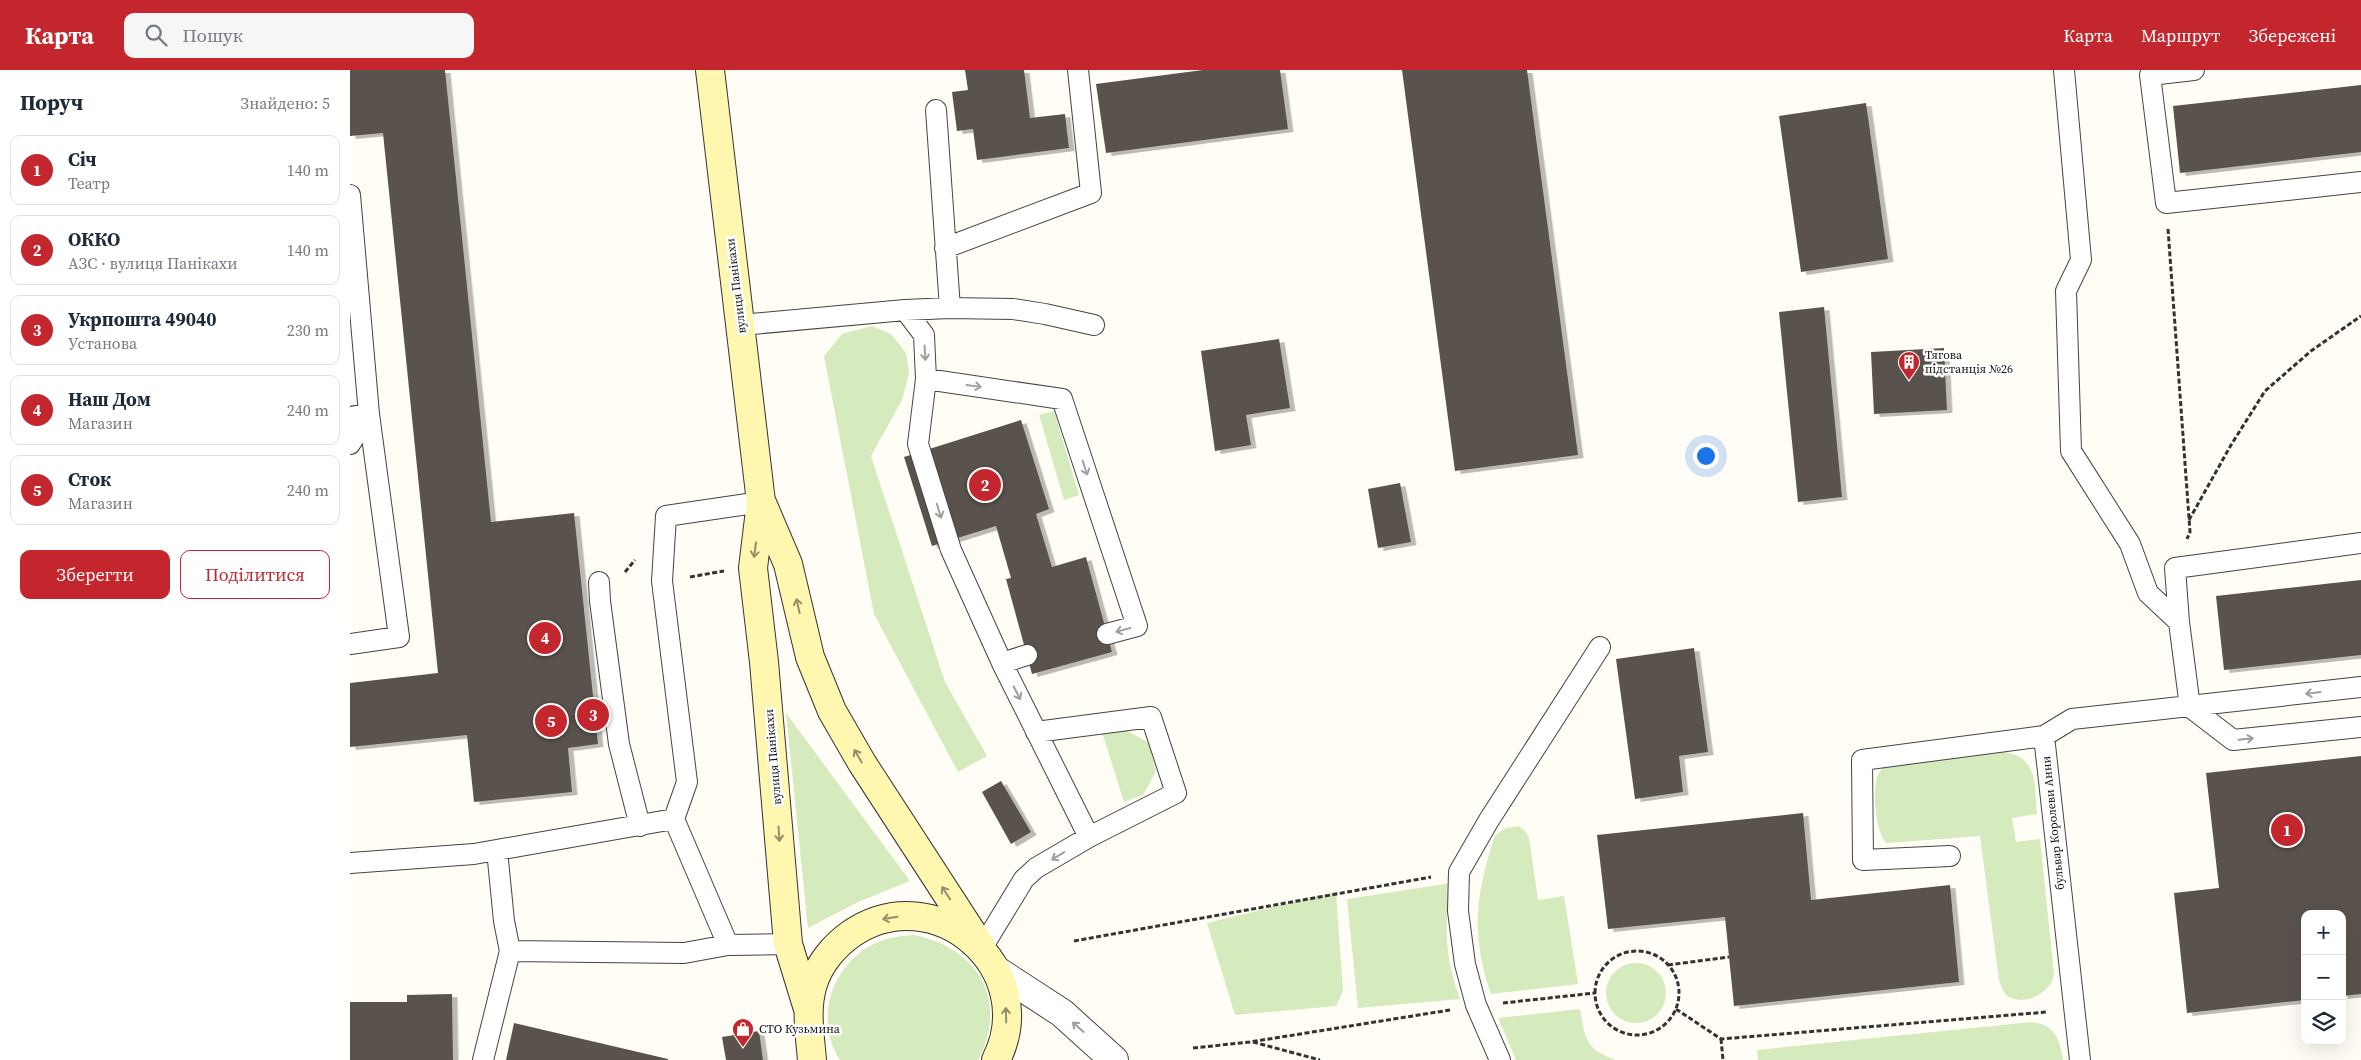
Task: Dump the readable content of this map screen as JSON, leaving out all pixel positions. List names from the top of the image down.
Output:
{
  "streets": {
    "main road": ["вулиця Панікахи"],
    "lane": ["бульвар Королеви Анни"]
  },
  "places": {
    "building": ["Тягова пiдстанцiя №26"],
    "shop": ["СТО Кузьмина"]
  },
  "page": {
    "header": "Карта",
    "search": "Пошук",
    "nav": ["Карта", "Маршрут", "Збережені"],
    "heading": ["Поруч", "Знайдено: 5"],
    "list": [
      {
        "mark": "1",
        "name": "Січ",
        "note": "Театр",
        "value": "140 m"
      },
      {
        "mark": "2",
        "name": "ОККО",
        "note": "АЗС · вулиця Панікахи",
        "value": "140 m"
      },
      {
        "mark": "3",
        "name": "Укрпошта 49040",
        "note": "Установа",
        "value": "230 m"
      },
      {
        "mark": "4",
        "name": "Наш Дом",
        "note": "Магазин",
        "value": "240 m"
      },
      {
        "mark": "5",
        "name": "Сток",
        "note": "Магазин",
        "value": "240 m"
      }
    ],
    "pins": [
      "2",
      "4",
      "3",
      "5",
      "1"
    ],
    "buttons": ["Зберегти", "Поділитися"],
    "map_buttons": ["+", "−"]
  }
}
